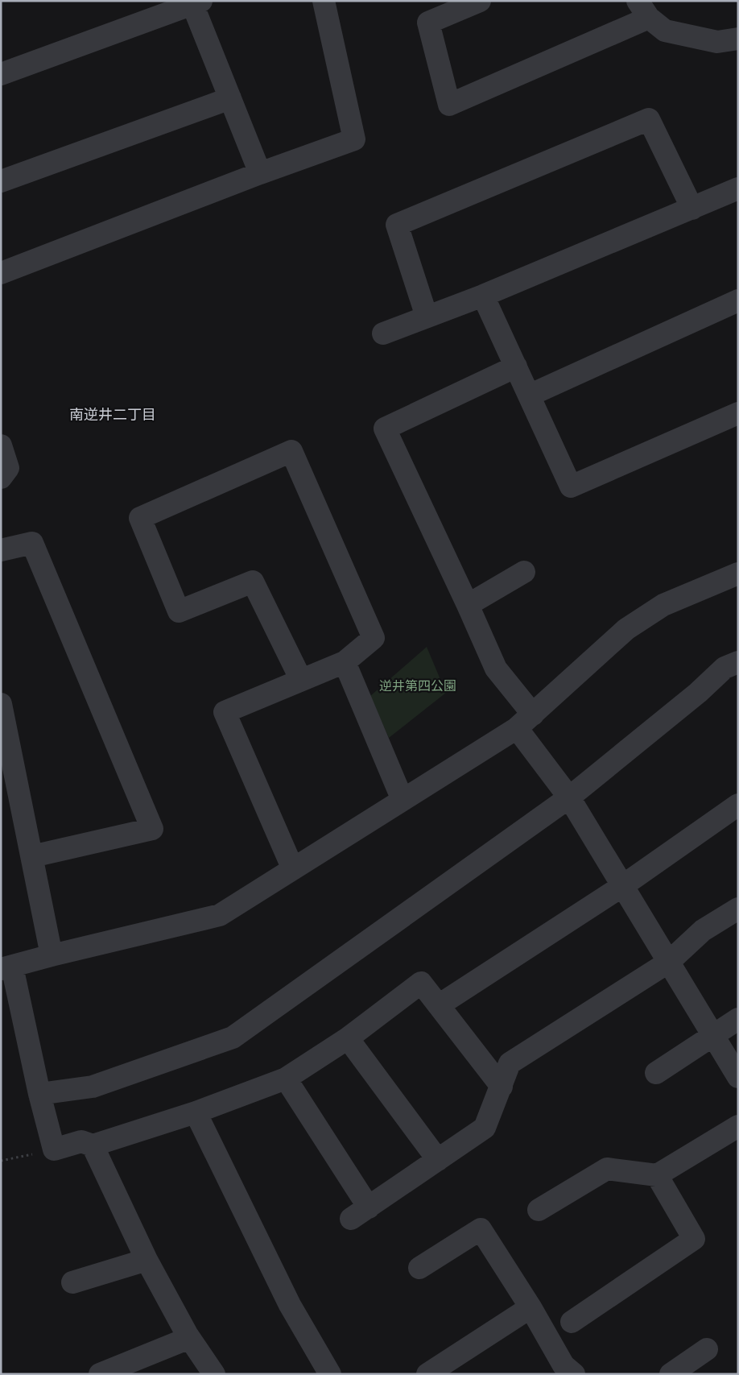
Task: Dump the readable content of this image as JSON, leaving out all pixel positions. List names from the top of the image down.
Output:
{
  "districts": ["南逆井二丁目"],
  "parks": ["逆井第四公園"]
}
